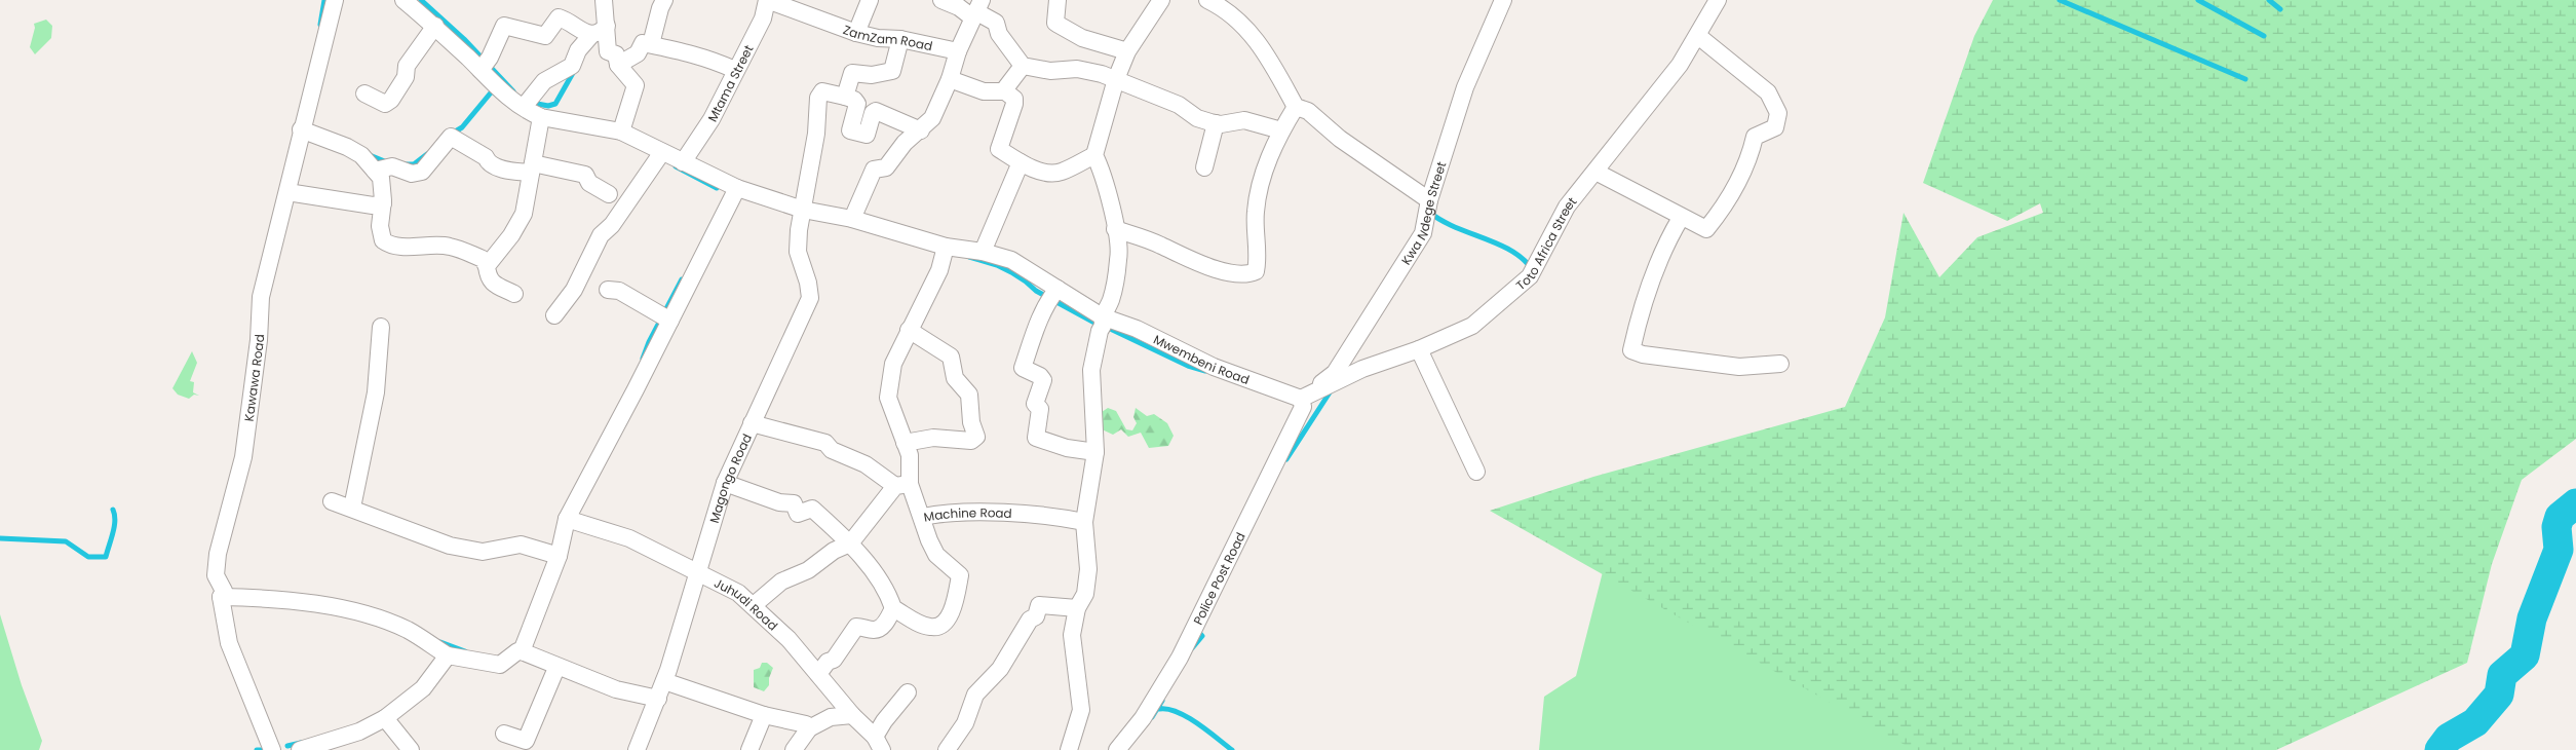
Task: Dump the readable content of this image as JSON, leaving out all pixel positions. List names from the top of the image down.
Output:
{
  "streets": {
    "street": [
      "ZamZam Road",
      "Mtama Street",
      "Kwa Ndege Street",
      "Toto Africa Street",
      "Mwembeni Road",
      "Kawawa Road",
      "Magongo Road",
      "Machine Road",
      "Police Post Road",
      "Juhudi Road"
    ]
  },
  "crossings": [
    ["ZamZam Road", "Mtama Street"],
    ["Mtama Street", "Mwembeni Road"],
    ["Kwa Ndege Street", "Toto Africa Street"],
    ["Kwa Ndege Street", "Mwembeni Road"],
    ["Kwa Ndege Street", "Police Post Road"],
    ["Toto Africa Street", "Mwembeni Road"],
    ["Toto Africa Street", "Police Post Road"],
    ["Mwembeni Road", "Magongo Road"],
    ["Mwembeni Road", "Machine Road"],
    ["Mwembeni Road", "Police Post Road"],
    ["Magongo Road", "Juhudi Road"]
  ]
}
